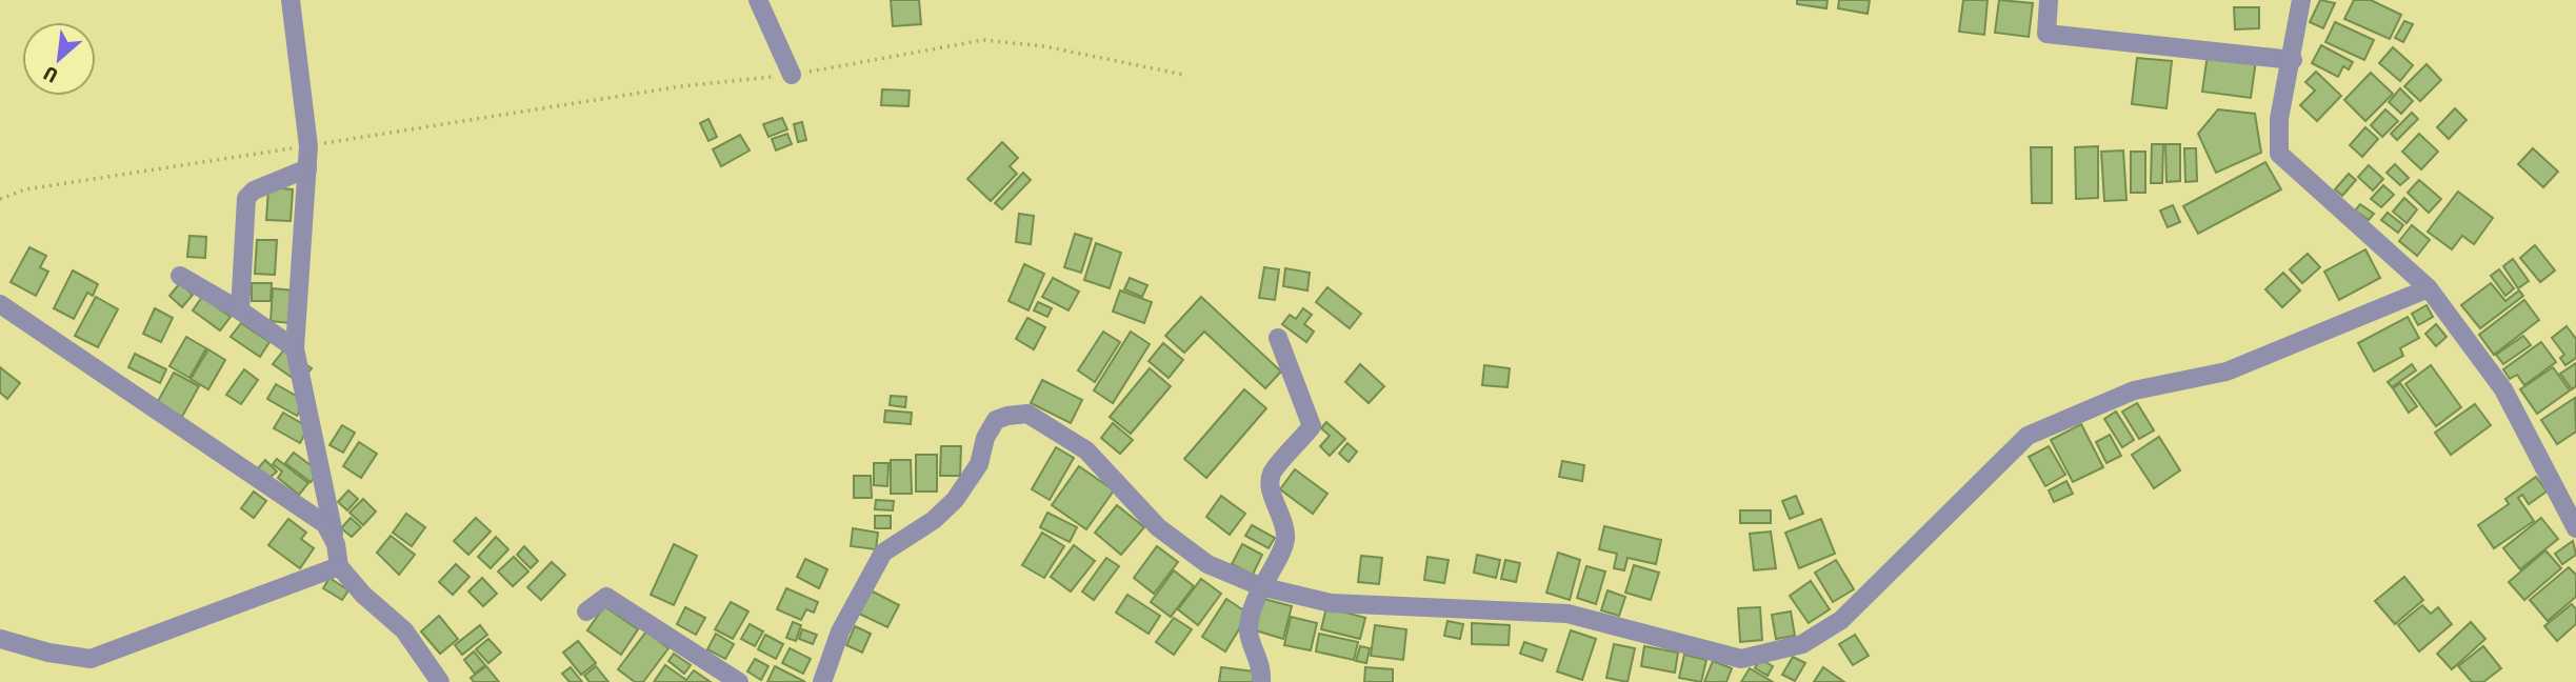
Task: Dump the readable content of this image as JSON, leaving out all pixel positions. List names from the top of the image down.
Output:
{
  "north": "bottom left"
}
